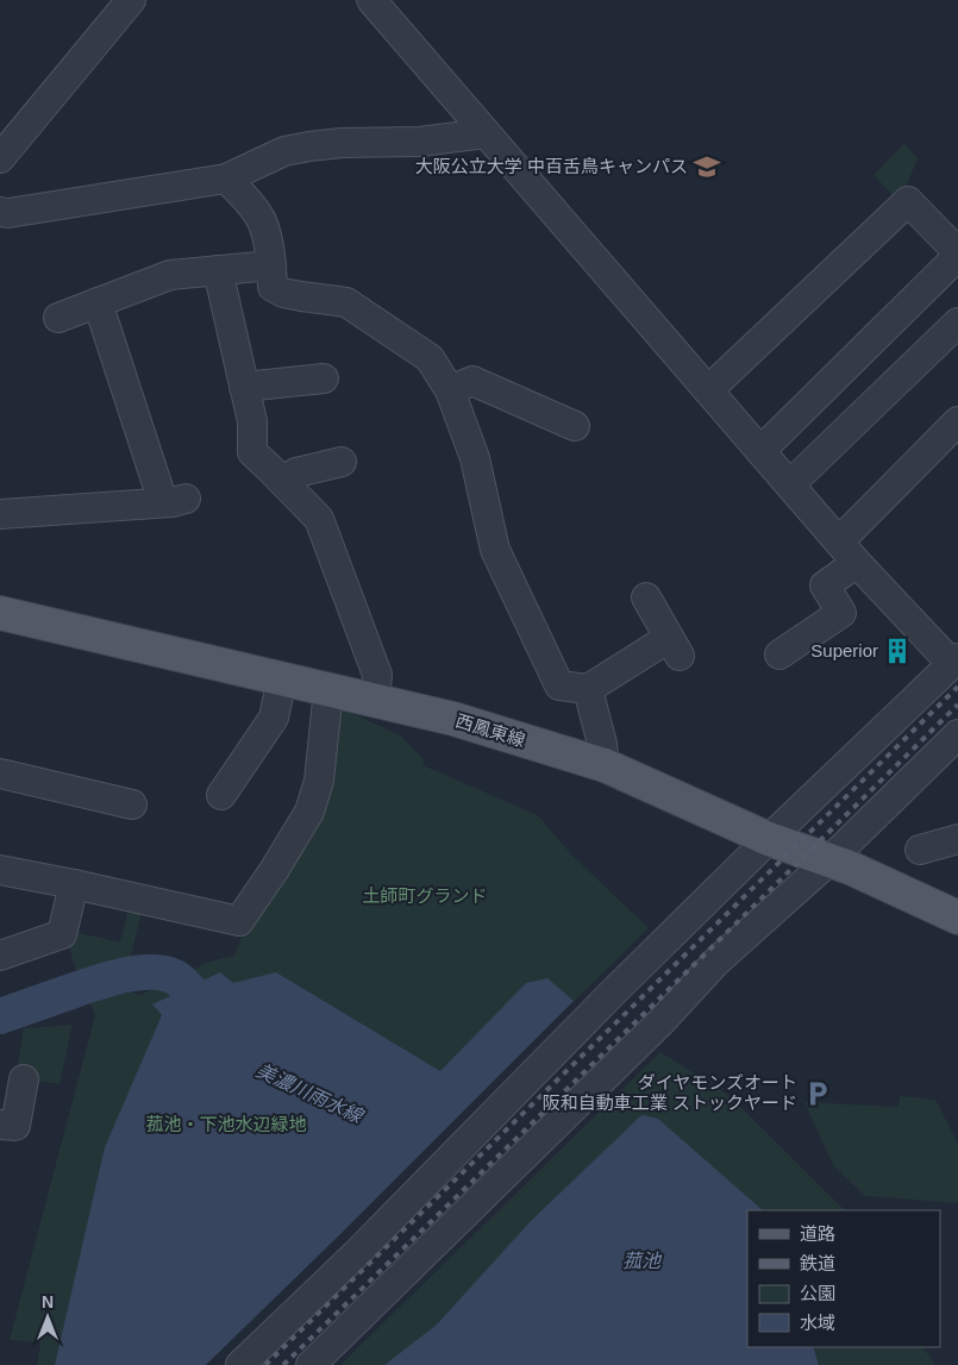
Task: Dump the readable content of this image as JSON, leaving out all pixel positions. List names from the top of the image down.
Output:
{
  "streets": {
    "main road": ["西鳳東線"]
  },
  "water": ["美濃川雨水線", "菰池"],
  "parks": ["土師町グランド", "菰池・下池水辺緑地"],
  "places": {
    "school or university": ["大阪公立大学 中百舌鳥キャンパス"],
    "building": ["Superior"],
    "parking": ["ダイヤモンズオート 阪和自動車工業 ストックヤード"]
  },
  "legend": [
    "道路",
    "鉄道",
    "公園",
    "水域"
  ],
  "north": "top"
}
